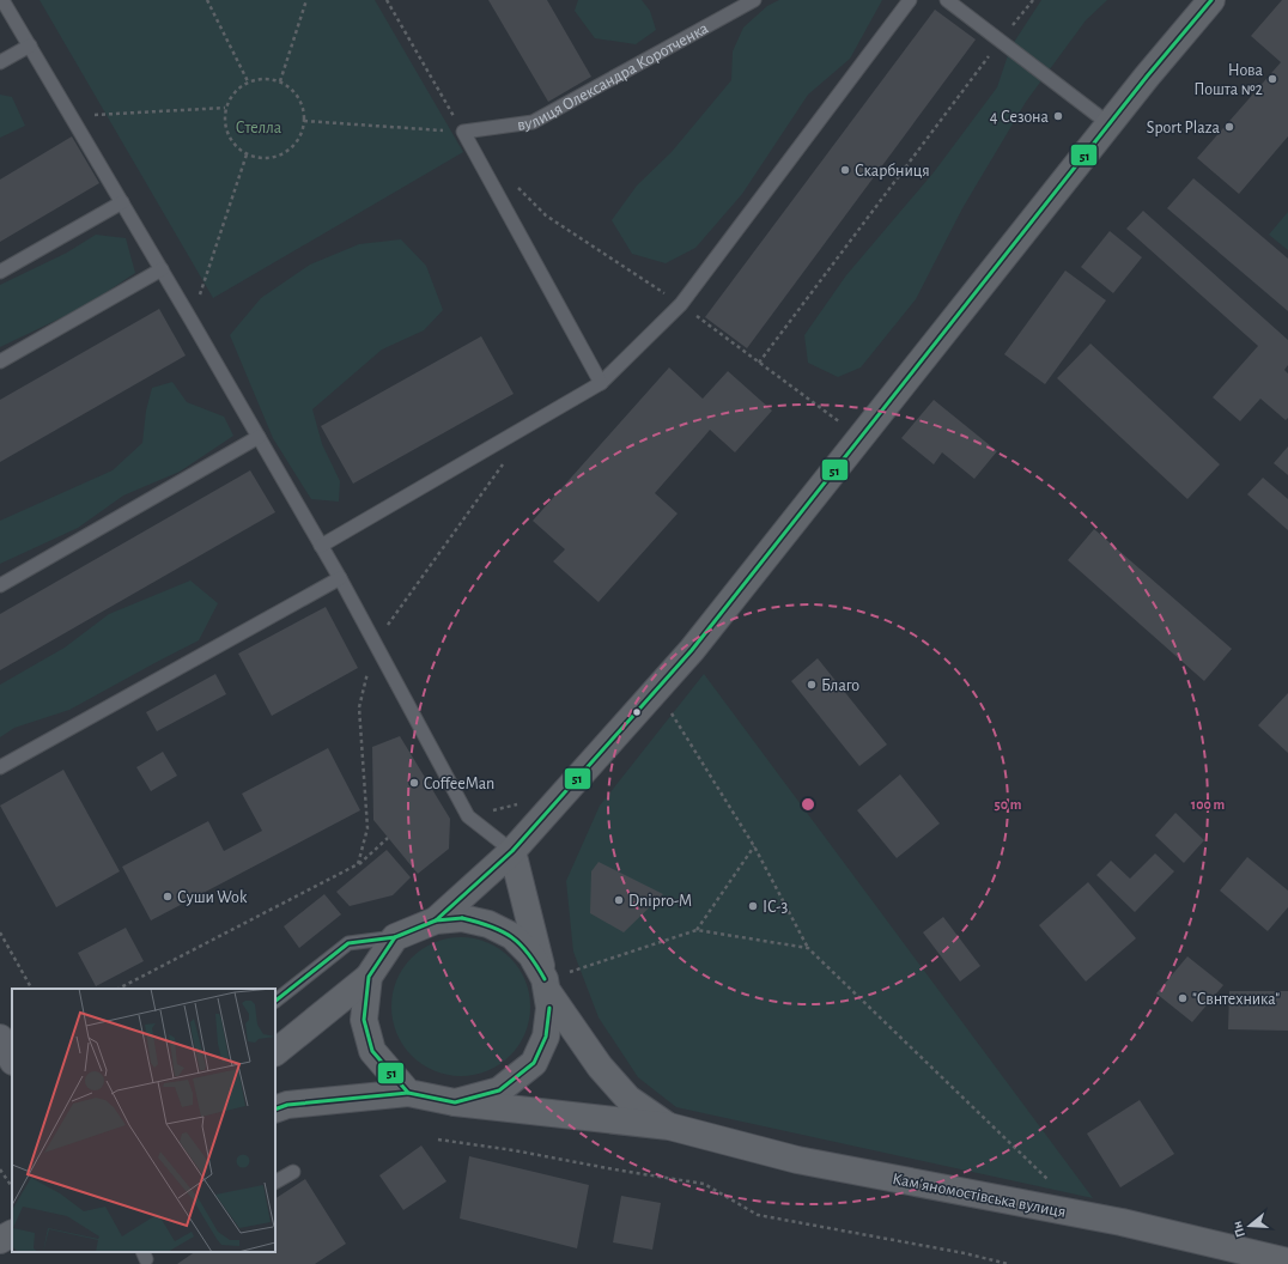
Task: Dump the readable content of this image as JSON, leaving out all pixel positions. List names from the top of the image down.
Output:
{
  "streets": {
    "main road": ["Камʼяномостівська вулиця"],
    "lane": ["вулиця Олександра Коротченка"]
  },
  "parks": ["Стелла"],
  "places": [
    "Нова Пошта №2",
    "4 Сезона",
    "Sport Plaza",
    "Скарбниця",
    "Благо",
    "CoffeeMan",
    "Суши Wok",
    "Dnipro-M",
    "ІС-3",
    "\"Свнтехника\""
  ],
  "lines": ["transit line 51"],
  "north": "left",
  "rings": ["50 m", "100 m"]
}
